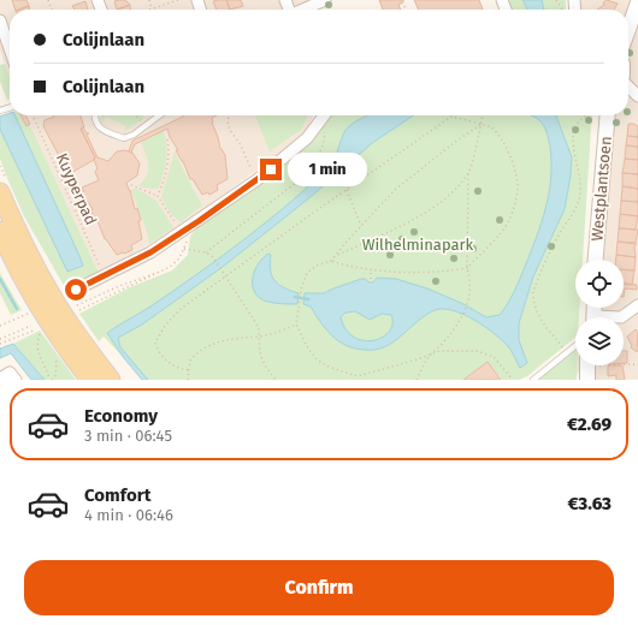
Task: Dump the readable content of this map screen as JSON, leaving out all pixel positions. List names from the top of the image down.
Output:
{
  "streets": {
    "street": ["Westplantsoen"],
    "path": ["Kuyperpad"]
  },
  "parks": ["Wilhelminapark"],
  "page": {
    "banner": ["Colijnlaan", "Colijnlaan"],
    "bubble": "1 min",
    "list": [
      {
        "name": "Economy",
        "note": "3 min · 06:45",
        "value": "€2.69"
      },
      {
        "name": "Comfort",
        "note": "4 min · 06:46",
        "value": "€3.63"
      }
    ],
    "buttons": "Confirm"
  }
}
